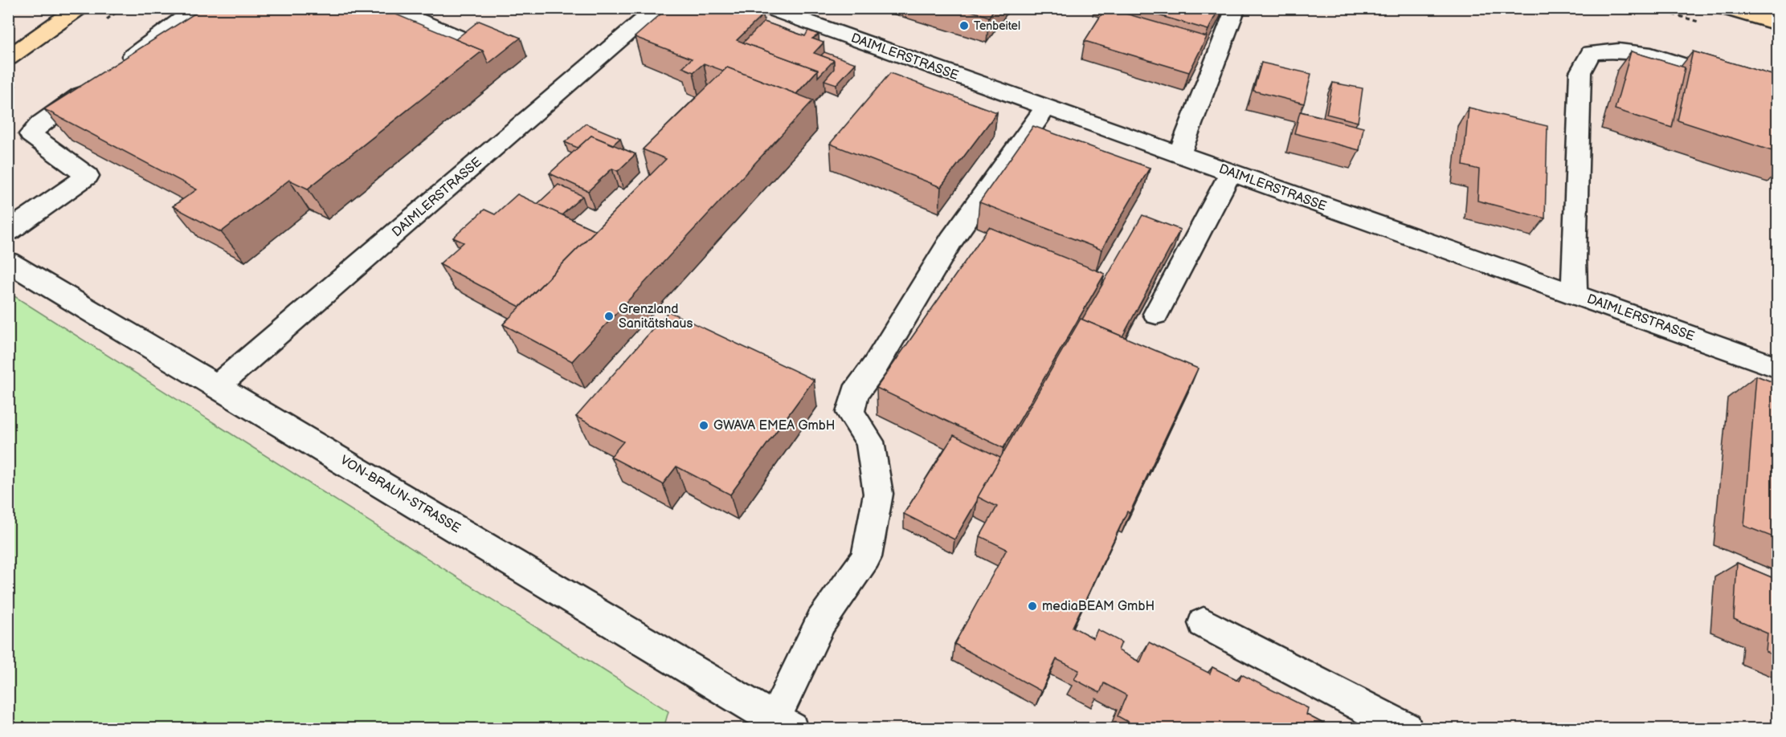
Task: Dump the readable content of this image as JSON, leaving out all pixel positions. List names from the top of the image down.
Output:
{
  "streets": {
    "street": ["DAIMLERSTRASSE", "VON-BRAUN-STRASSE"]
  },
  "crossings": [
    ["DAIMLERSTRASSE", "VON-BRAUN-STRASSE"]
  ],
  "places": [
    "Tenbeitel",
    "Grenzland Sanitätshaus",
    "GWAVA EMEA GmbH",
    "mediaBEAM GmbH"
  ]
}
